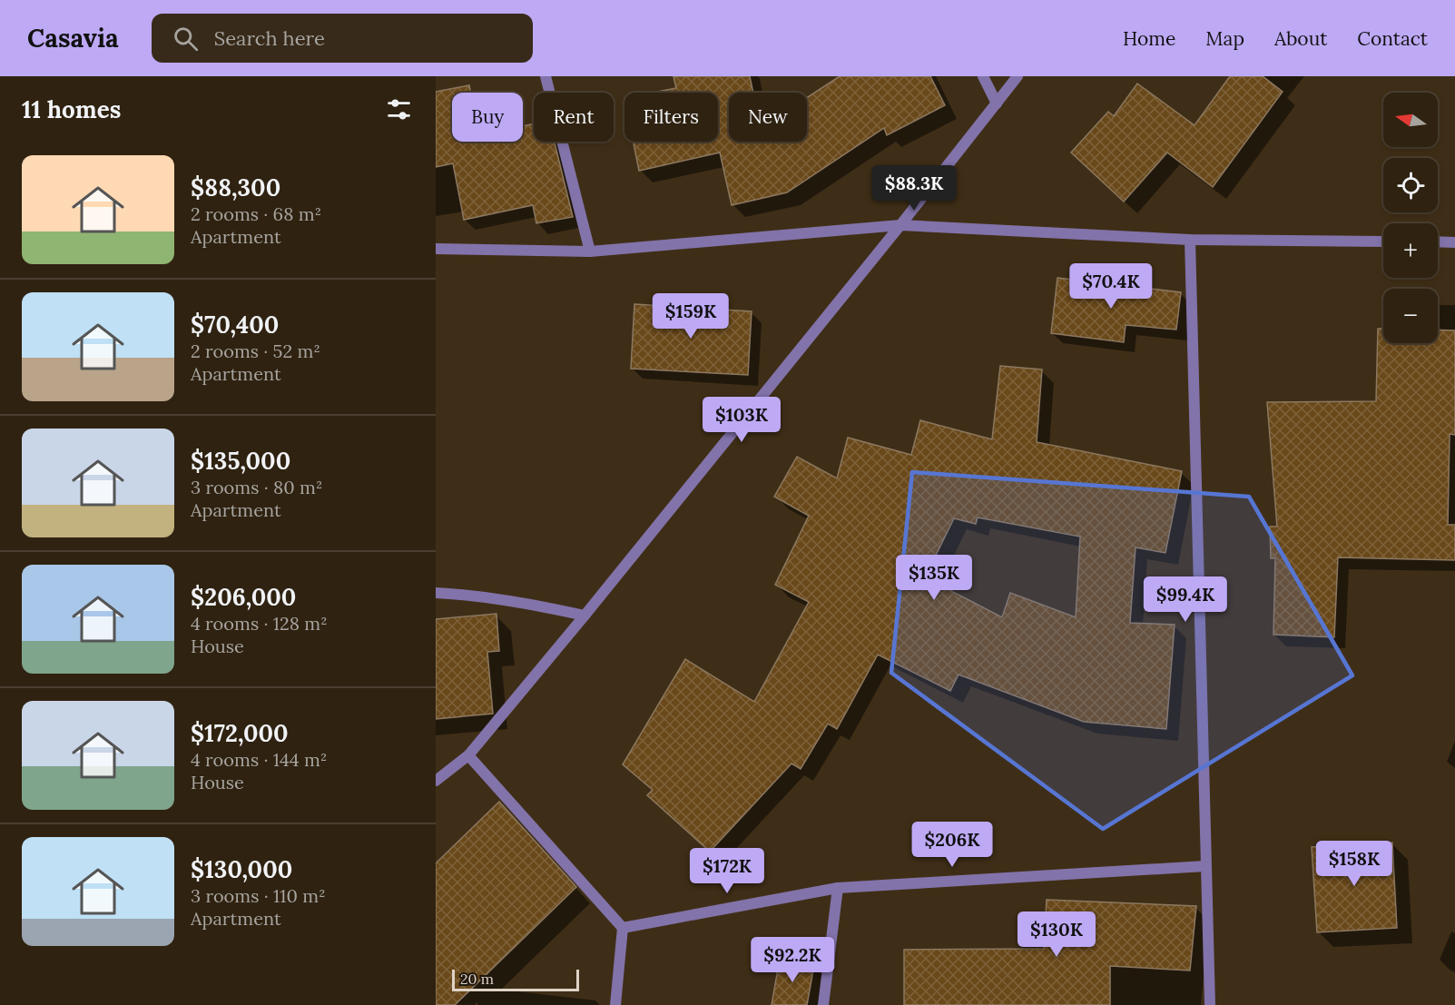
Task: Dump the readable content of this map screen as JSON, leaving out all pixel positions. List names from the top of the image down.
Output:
{
  "scale_bar": "20 m",
  "north": "left",
  "page": {
    "header": "Casavia",
    "search": "Search here",
    "nav": [
      "Home",
      "Map",
      "About",
      "Contact"
    ],
    "heading": "11 homes",
    "map_buttons": ["+", "−"],
    "chip": [
      "Buy",
      "Rent",
      "Filters",
      "New"
    ],
    "list": [
      {
        "name": "$88,300",
        "note": "2 rooms · 68 m² · Apartment"
      },
      {
        "name": "$70,400",
        "note": "2 rooms · 52 m² · Apartment"
      },
      {
        "name": "$135,000",
        "note": "3 rooms · 80 m² · Apartment"
      },
      {
        "name": "$206,000",
        "note": "4 rooms · 128 m² · House"
      },
      {
        "name": "$172,000",
        "note": "4 rooms · 144 m² · House"
      },
      {
        "name": "$130,000",
        "note": "3 rooms · 110 m² · Apartment"
      }
    ],
    "price": [
      "$88.3K",
      "$70.4K",
      "$159K",
      "$103K",
      "$135K",
      "$99.4K",
      "$206K",
      "$158K",
      "$172K",
      "$130K",
      "$92.2K"
    ],
    "scale": "20 m"
  }
}
